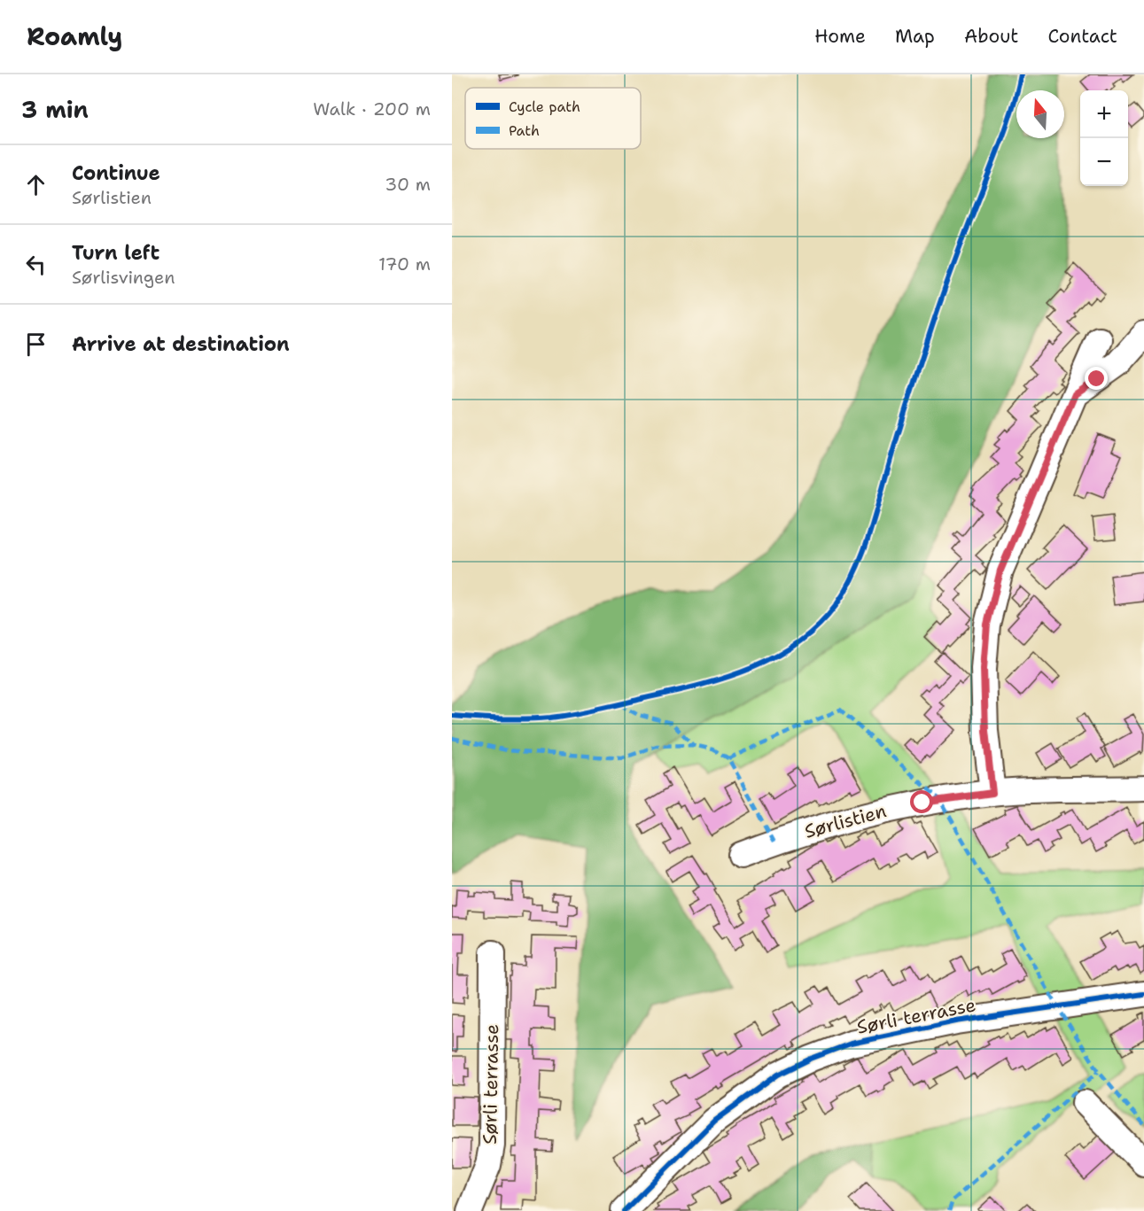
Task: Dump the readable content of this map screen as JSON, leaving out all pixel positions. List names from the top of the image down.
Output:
{
  "streets": {
    "street": ["Sørlistien", "Sørli terrasse"]
  },
  "legend": ["Cycle path", "Path"],
  "north": "top",
  "page": {
    "header": "Roamly",
    "nav": [
      "Home",
      "Map",
      "About",
      "Contact"
    ],
    "heading": ["3 min", "Walk · 200 m"],
    "map_buttons": ["+", "−"],
    "list": [
      ["Continue", "Sørlistien", "30 m"],
      ["Turn left", "Sørlisvingen", "170 m"],
      "Arrive at destination"
    ]
  }
}
